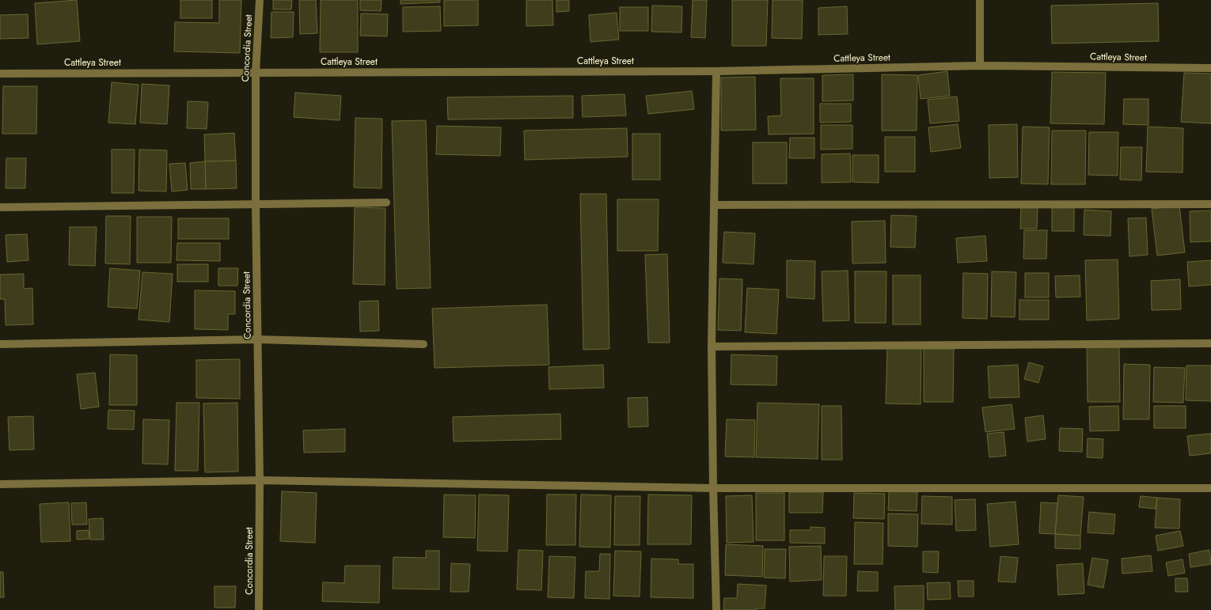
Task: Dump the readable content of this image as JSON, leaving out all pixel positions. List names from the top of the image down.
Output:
{
  "streets": {
    "street": ["Concordia Street", "Cattleya Street"]
  },
  "crossings": [
    ["Concordia Street", "Cattleya Street"]
  ]
}
